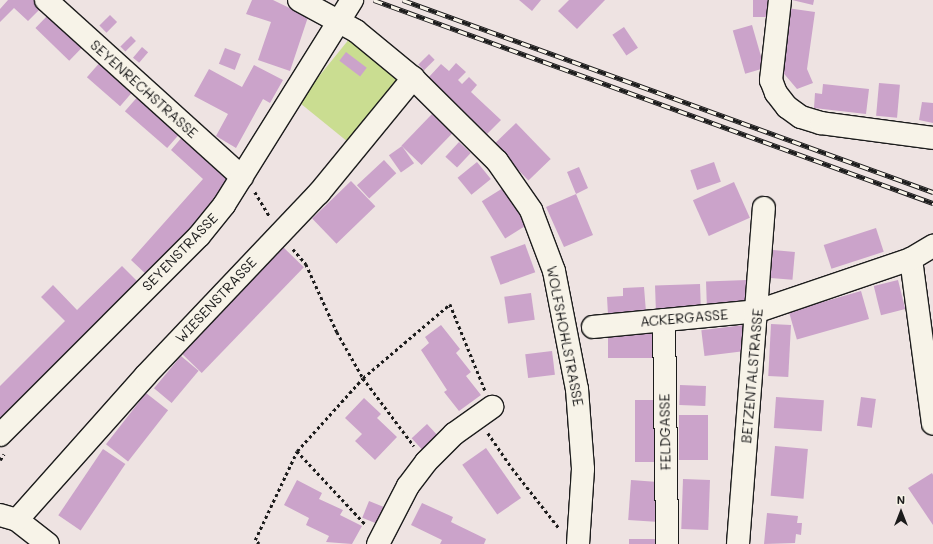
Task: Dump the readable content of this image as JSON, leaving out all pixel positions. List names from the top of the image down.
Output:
{
  "streets": {
    "street": [
      "SEYENRECHSTRASSE",
      "SEYENSTRASSE",
      "WIESENSTRASSE",
      "ACKERGASSE",
      "WOLFSHOHLSTRASSE",
      "BETZENTALSTRASSE",
      "FELDGASSE"
    ]
  },
  "crossings": [
    ["SEYENRECHSTRASSE", "SEYENSTRASSE"],
    ["SEYENSTRASSE", "WOLFSHOHLSTRASSE"],
    ["WIESENSTRASSE", "WOLFSHOHLSTRASSE"],
    ["ACKERGASSE", "BETZENTALSTRASSE"],
    ["ACKERGASSE", "FELDGASSE"]
  ],
  "north": "top"
}
